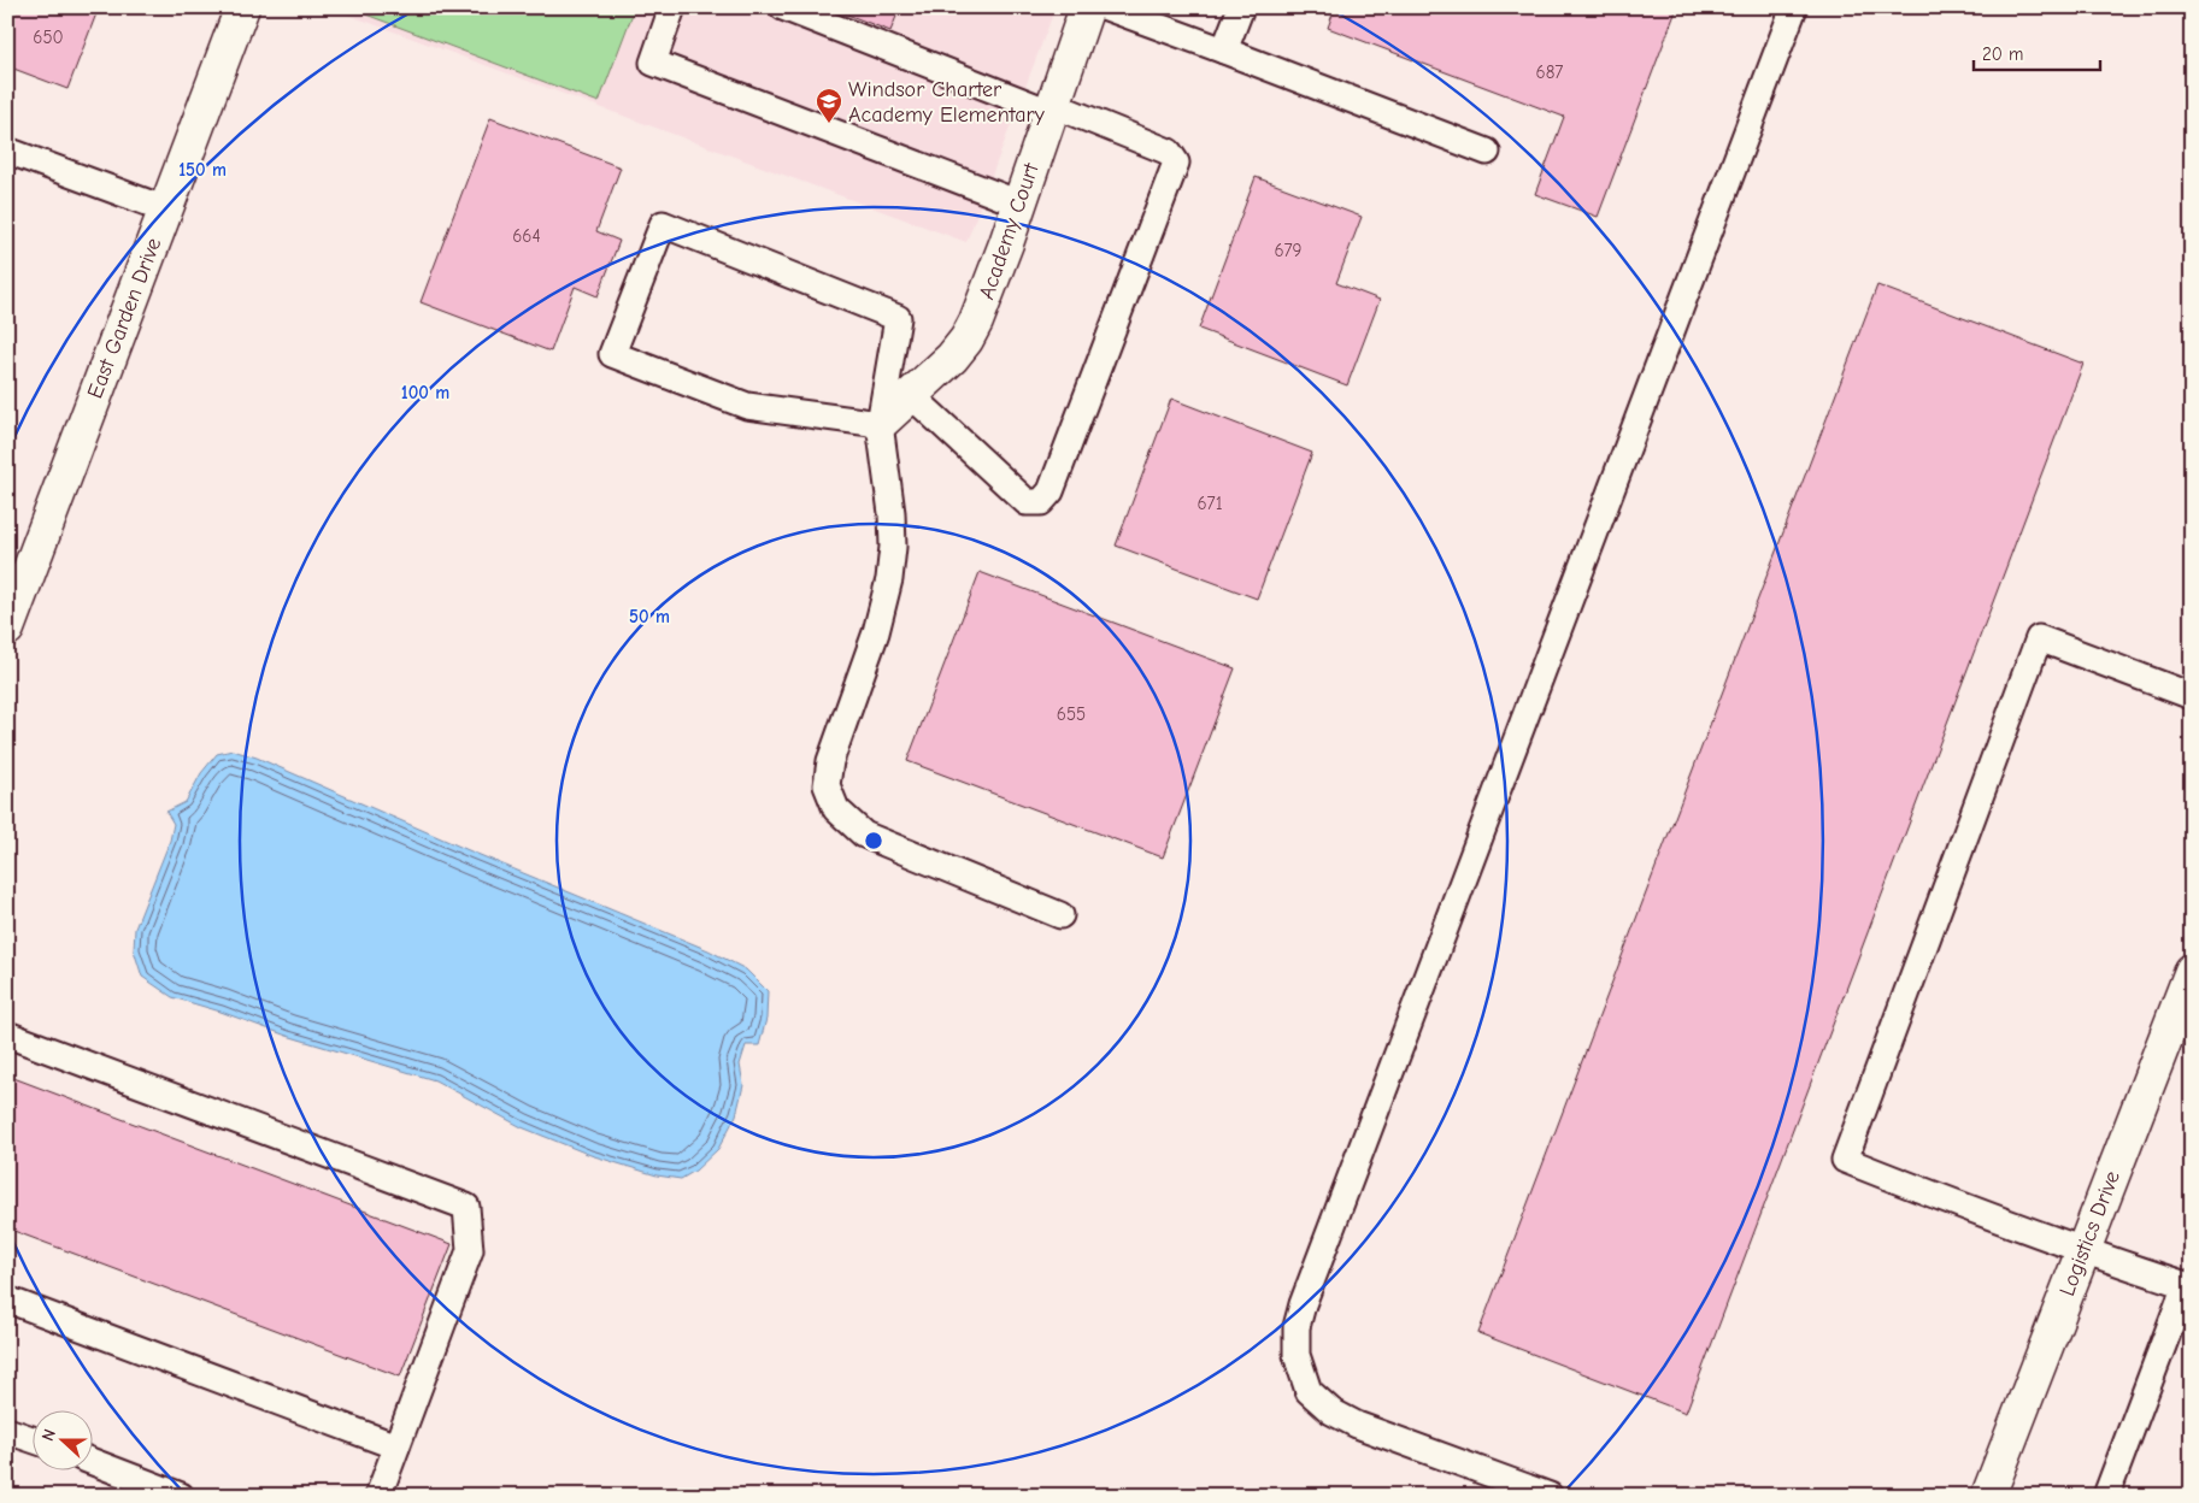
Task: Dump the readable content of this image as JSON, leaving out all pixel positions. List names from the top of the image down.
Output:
{
  "streets": {
    "street": ["Academy Court", "East Garden Drive", "Logistics Drive"]
  },
  "places": {
    "school or university": ["Windsor Charter Academy Elementary"]
  },
  "house_numbers": [
    "650",
    "687",
    "664",
    "679",
    "671",
    "655"
  ],
  "scale_bar": "20 m",
  "north": "left",
  "rings": ["150 m", "100 m", "50 m"]
}
